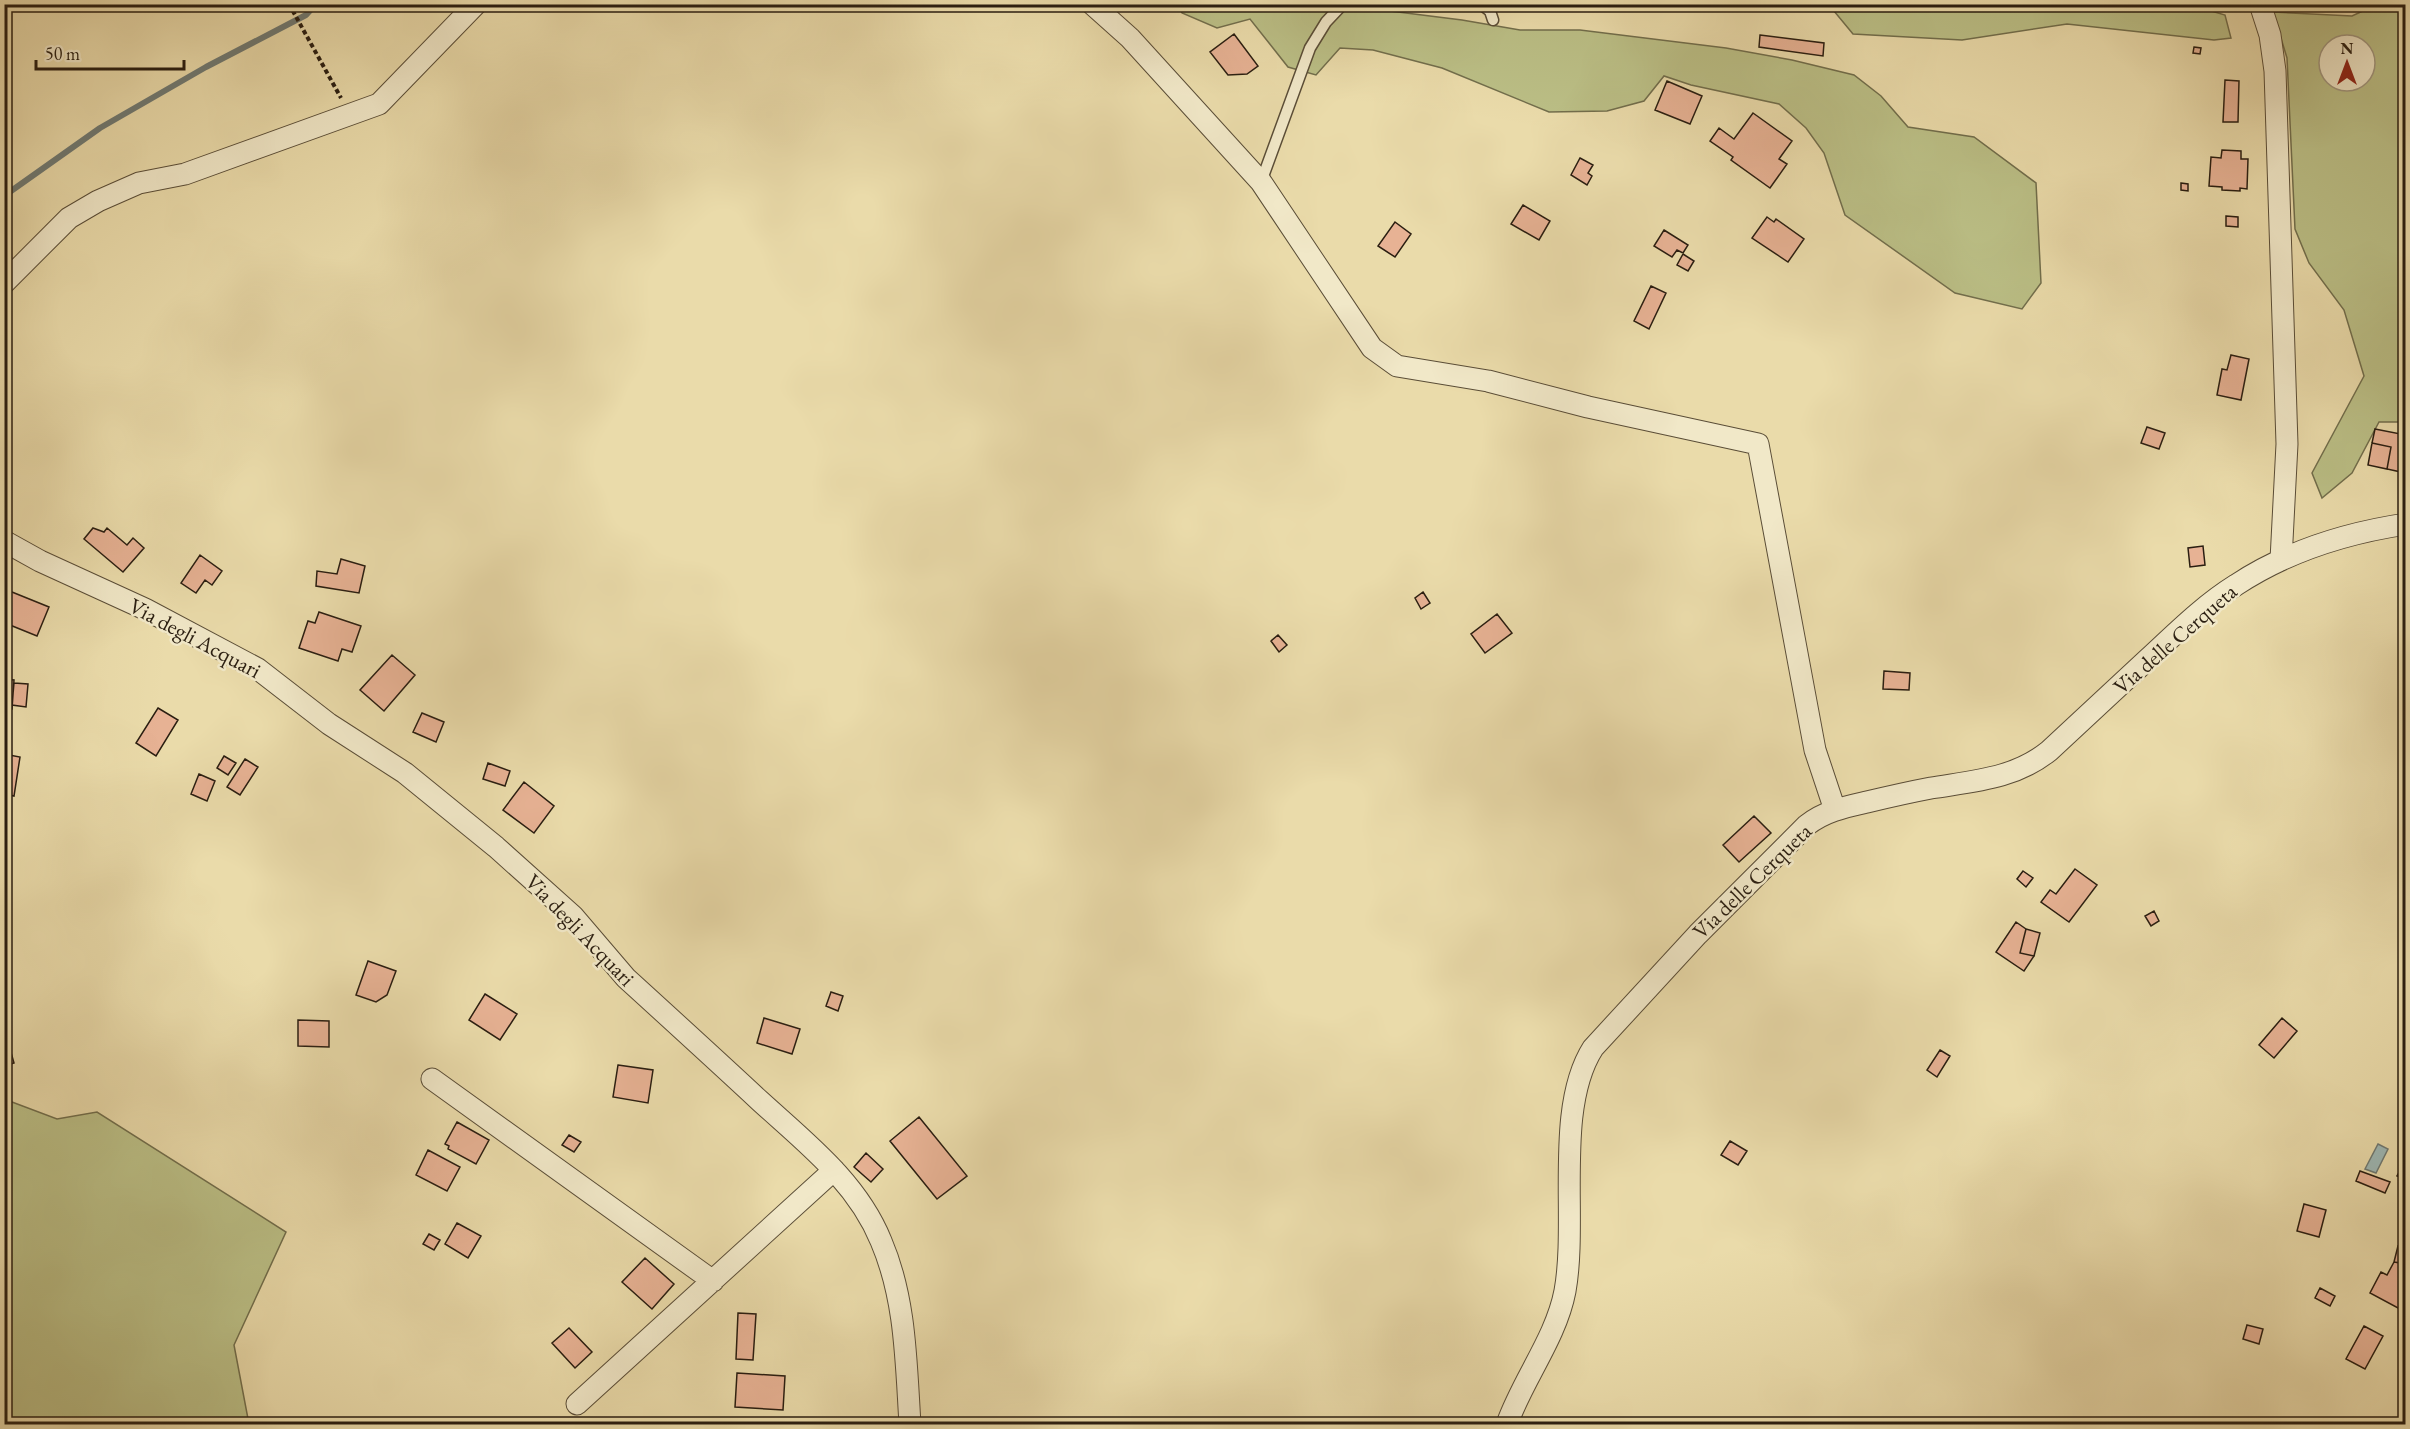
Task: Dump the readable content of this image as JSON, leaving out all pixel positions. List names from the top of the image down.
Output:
{
  "streets": {
    "street": ["Via degli Acquari", "Via delle Cerqueta"]
  },
  "scale_bar": "50 m",
  "north": "top"
}
